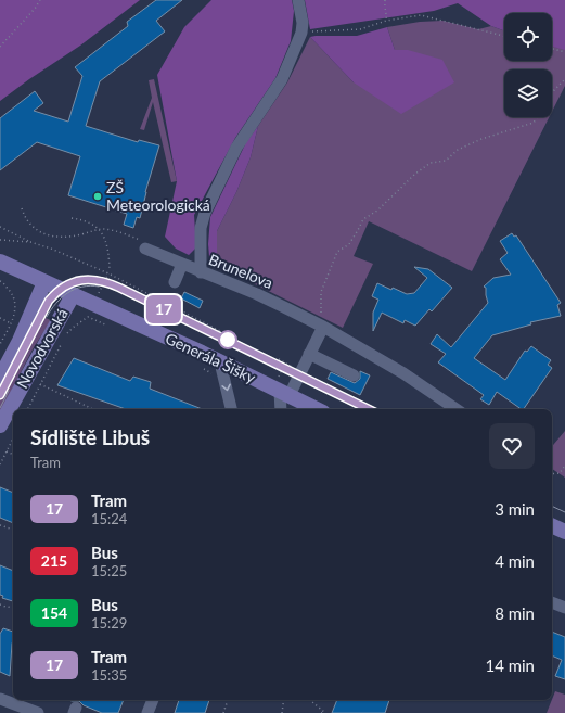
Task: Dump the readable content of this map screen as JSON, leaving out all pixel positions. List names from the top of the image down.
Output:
{
  "streets": {
    "main road": ["Novodvorská", "Generála Šišky"],
    "street": ["Brunelova"]
  },
  "crossings": [
    ["Novodvorská", "Generála Šišky"]
  ],
  "places": ["ZŠ Meteorologická"],
  "lines": ["tram line 17"],
  "page": {
    "on_map": "17",
    "heading": ["Sídliště Libuš", "Tram"],
    "list": [
      {
        "mark": "17",
        "name": "Tram",
        "note": "15:24",
        "value": "3 min"
      },
      {
        "mark": "215",
        "name": "Bus",
        "note": "15:25",
        "value": "4 min"
      },
      {
        "mark": "154",
        "name": "Bus",
        "note": "15:29",
        "value": "8 min"
      },
      {
        "mark": "17",
        "name": "Tram",
        "note": "15:35",
        "value": "14 min"
      }
    ]
  }
}
